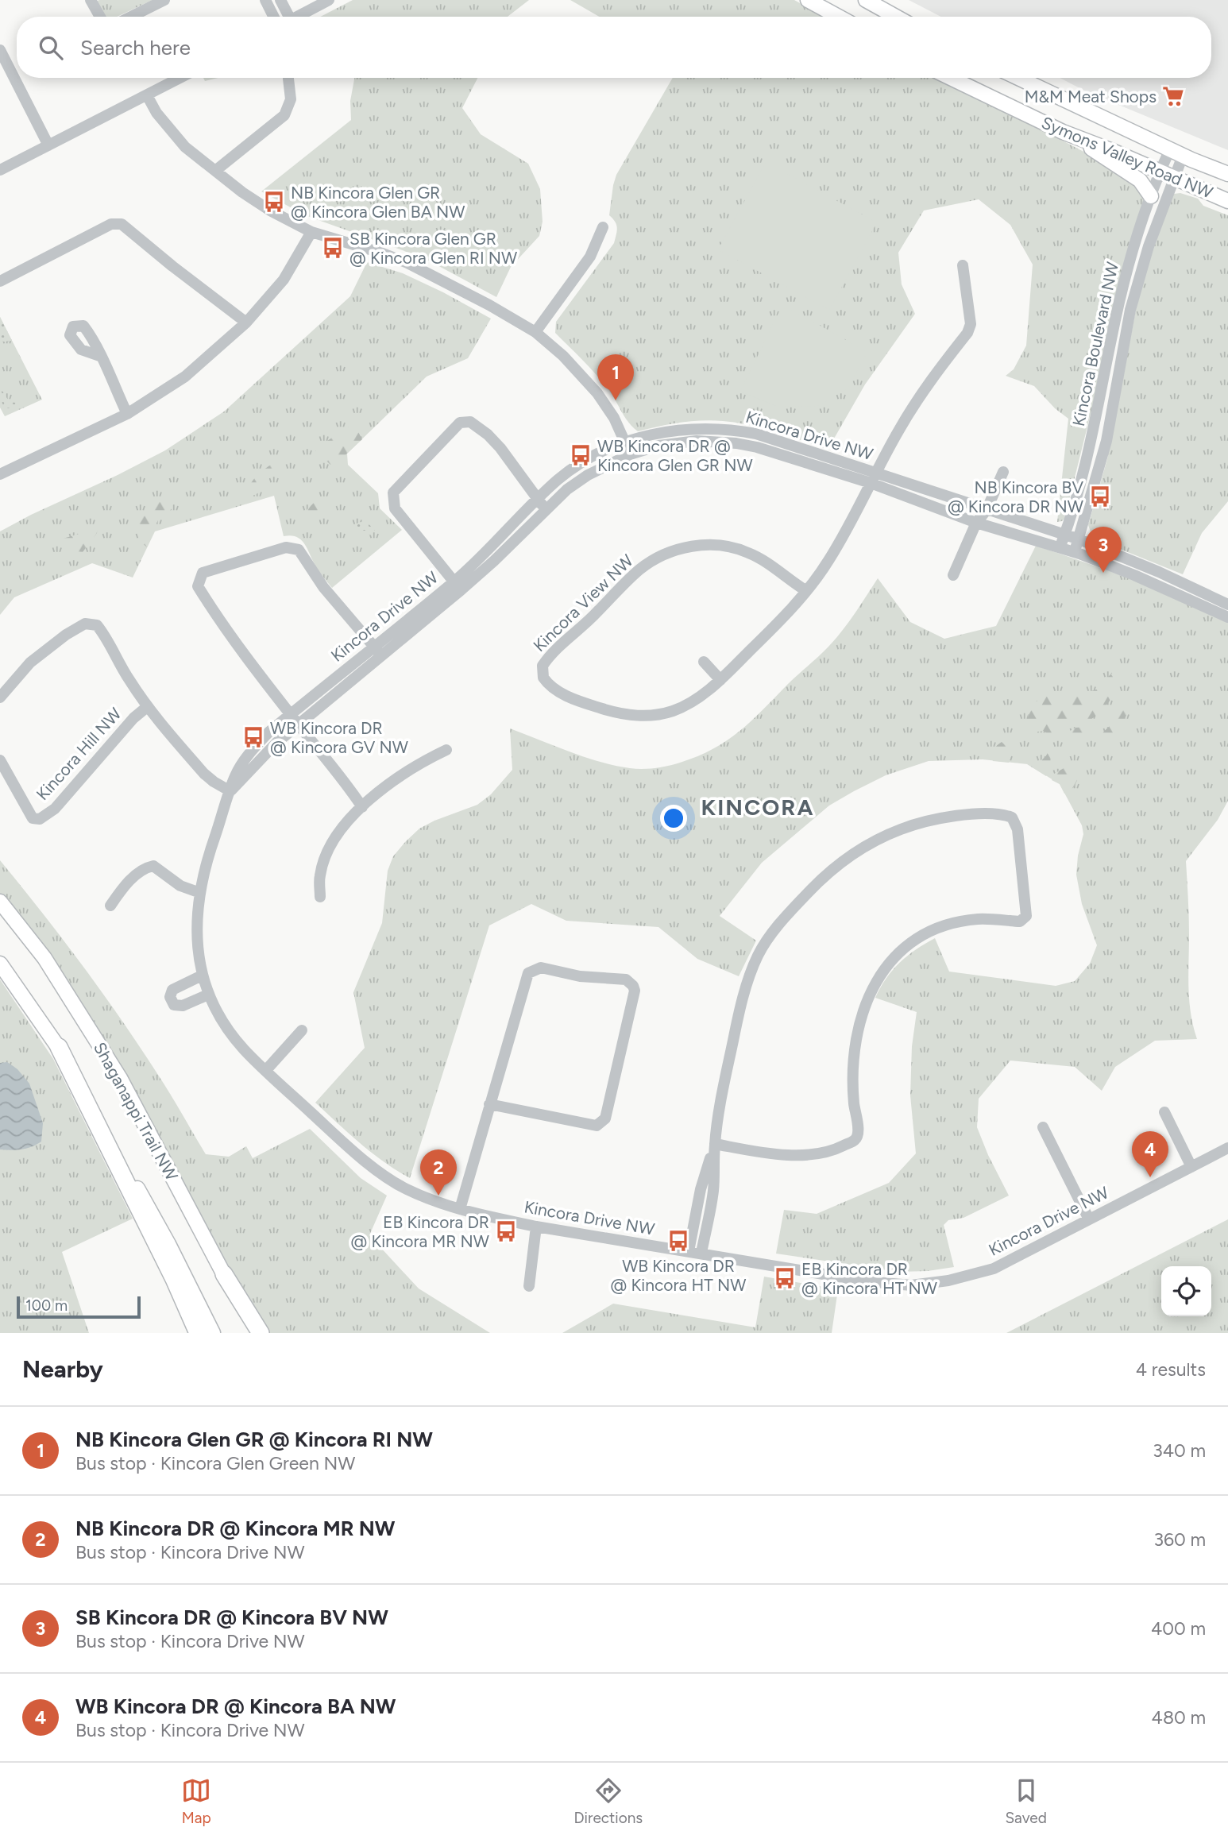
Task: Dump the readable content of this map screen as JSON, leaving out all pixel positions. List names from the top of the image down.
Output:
{
  "streets": {
    "main road": ["Symons Valley Road NW", "Shaganappi Trail NW"],
    "street": [
      "Kincora Boulevard NW",
      "Kincora Drive NW",
      "Kincora View NW",
      "Kincora Hill NW"
    ]
  },
  "crossings": [
    ["Symons Valley Road NW", "Kincora Boulevard NW"],
    ["Kincora Boulevard NW", "Kincora Drive NW"],
    ["Kincora Drive NW", "Kincora View NW"],
    ["Kincora Drive NW", "Kincora Hill NW"]
  ],
  "districts": ["KINCORA"],
  "places": {
    "supermarket": ["M&M Meat Shops"],
    "bus stop": [
      "NB Kincora Glen GR @ Kincora Glen BA NW",
      "SB Kincora Glen GR @ Kincora Glen RI NW",
      "WB Kincora DR @ Kincora Glen GR NW",
      "NB Kincora BV @ Kincora DR NW",
      "WB Kincora DR @ Kincora GV NW",
      "EB Kincora DR @ Kincora MR NW",
      "WB Kincora DR @ Kincora HT NW",
      "EB Kincora DR @ Kincora HT NW"
    ]
  },
  "scale_bar": "100 m",
  "page": {
    "search": "Search here",
    "pins": [
      "1",
      "3",
      "4",
      "2"
    ],
    "scale": "100 m",
    "heading": ["Nearby", "4 results"],
    "list": [
      {
        "mark": "1",
        "name": "NB Kincora Glen GR @ Kincora RI NW",
        "note": "Bus stop · Kincora Glen Green NW",
        "value": "340 m"
      },
      {
        "mark": "2",
        "name": "NB Kincora DR @ Kincora MR NW",
        "note": "Bus stop · Kincora Drive NW",
        "value": "360 m"
      },
      {
        "mark": "3",
        "name": "SB Kincora DR @ Kincora BV NW",
        "note": "Bus stop · Kincora Drive NW",
        "value": "400 m"
      },
      {
        "mark": "4",
        "name": "WB Kincora DR @ Kincora BA NW",
        "note": "Bus stop · Kincora Drive NW",
        "value": "480 m"
      }
    ],
    "nav": ["Map", "Directions", "Saved"]
  }
}
